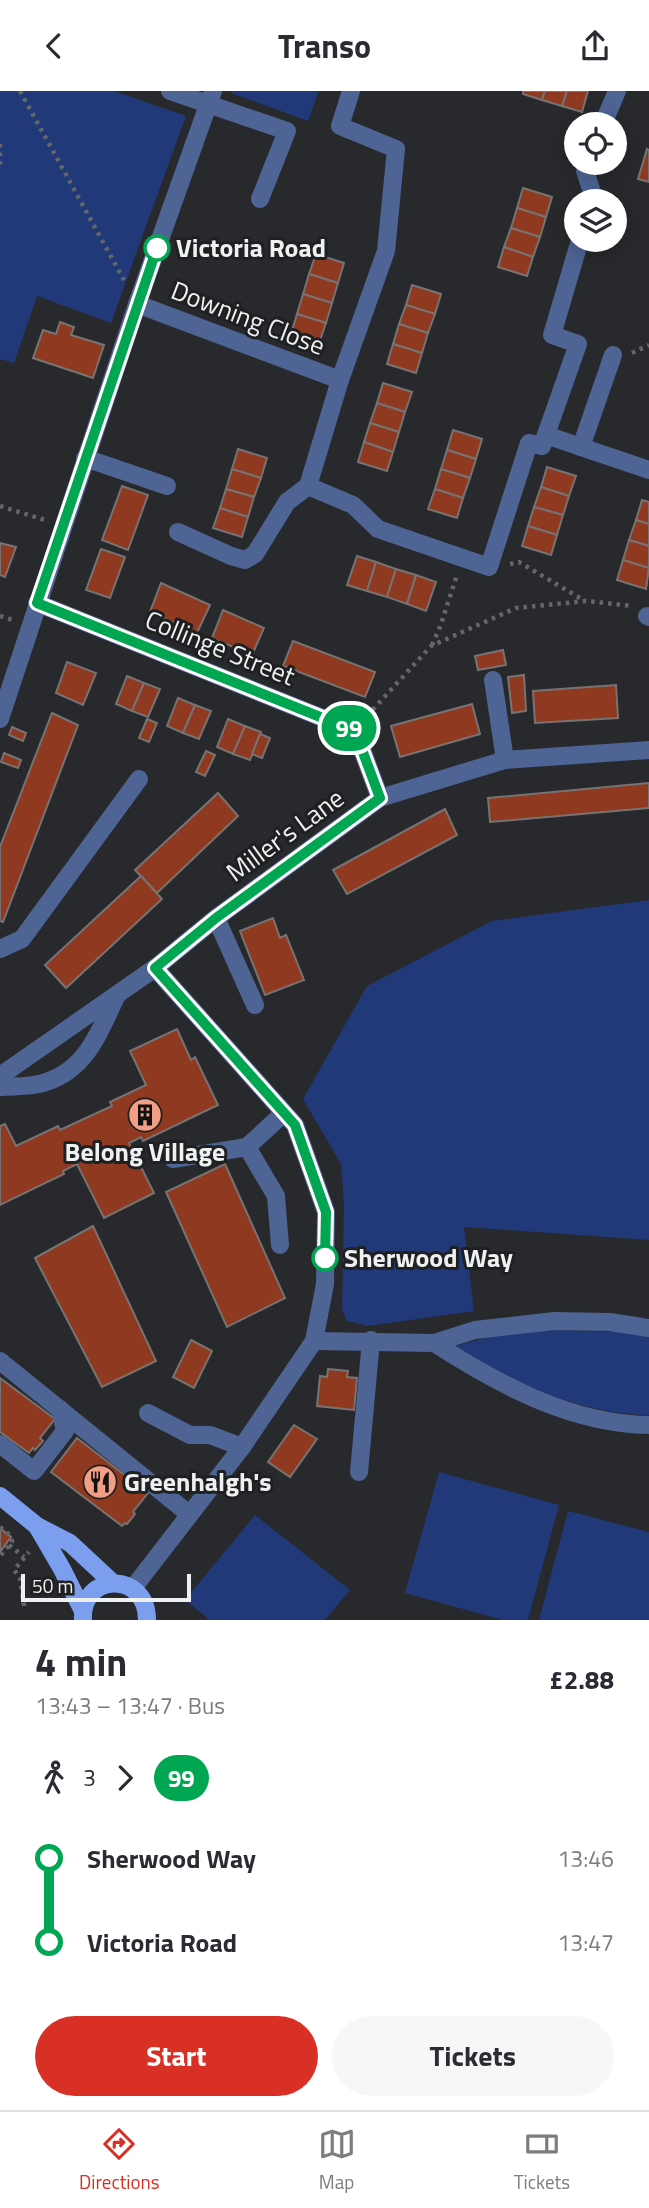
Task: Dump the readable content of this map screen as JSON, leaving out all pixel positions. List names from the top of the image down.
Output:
{
  "streets": {
    "street": ["Downing Close", "Collinge Street", "Miller's Lane"]
  },
  "places": {
    "other": ["Victoria Road", "Sherwood Way"],
    "building": ["Belong Village"],
    "restaurant": ["Greenhalgh's"]
  },
  "lines": ["bus line 99"],
  "scale_bar": "50 m",
  "page": {
    "header": "Transo",
    "on_map": "99",
    "scale": "50 m",
    "heading": ["4 min", "13:43 – 13:47 · Bus", "£2.88"],
    "legs": ["3", "99"],
    "list": [
      {
        "name": "Sherwood Way",
        "value": "13:46"
      },
      {
        "name": "Victoria Road",
        "value": "13:47"
      }
    ],
    "buttons": ["Start", "Tickets"],
    "tabs": ["Directions", "Map", "Tickets"]
  }
}
